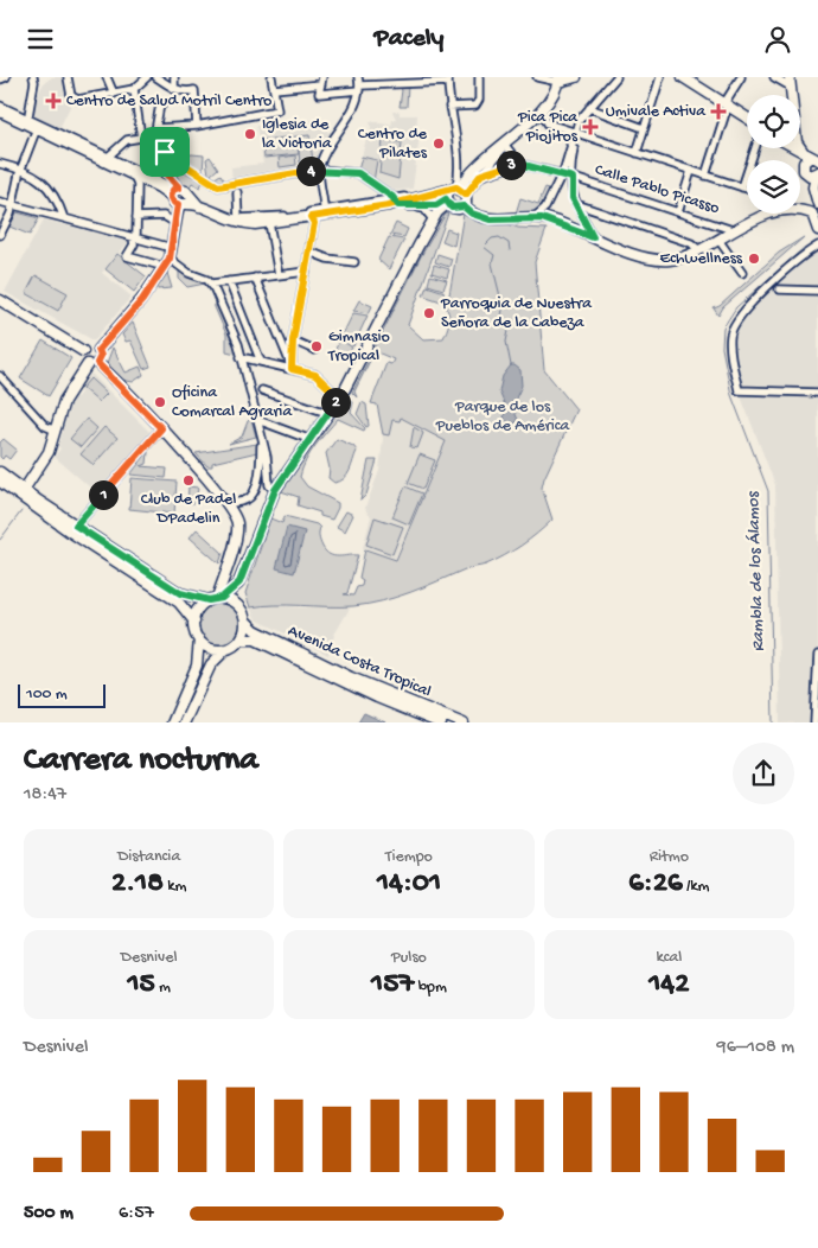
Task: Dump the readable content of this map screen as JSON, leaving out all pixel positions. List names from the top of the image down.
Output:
{
  "streets": {
    "main road": ["Avenida Costa Tropical"],
    "street": ["Calle Pablo Picasso"]
  },
  "water": ["Rambla de los Álamos"],
  "parks": ["Parque de los Pueblos de América"],
  "places": {
    "health": ["Centro de Salud Motril Centro", "Umivale Activa", "Pica Pica Piojitos"],
    "other": [
      "Iglesia de la Victoria",
      "Centro de Pilates",
      "Echwellness",
      "Parroquia de Nuestra Señora de la Cabeza",
      "Gimnasio Tropical",
      "Oficina Comarcal Agraria",
      "Club de Padel DPadelin"
    ]
  },
  "scale_bar": "100 m",
  "page": {
    "header": "Pacely",
    "pins": [
      "3",
      "4",
      "2",
      "1"
    ],
    "scale": "100 m",
    "heading": ["Carrera nocturna", "18:47"],
    "stats": [
      ["Distancia", "2.18 km"],
      ["Tiempo", "14:01"],
      ["Ritmo", "6:26 /km"],
      ["Desnivel", "15 m"],
      ["Pulso", "157 bpm"],
      ["kcal", "142"]
    ],
    "chart": ["Desnivel", "96–108 m"],
    "list": [
      {
        "name": "500 m",
        "note": "6:57"
      }
    ]
  }
}
